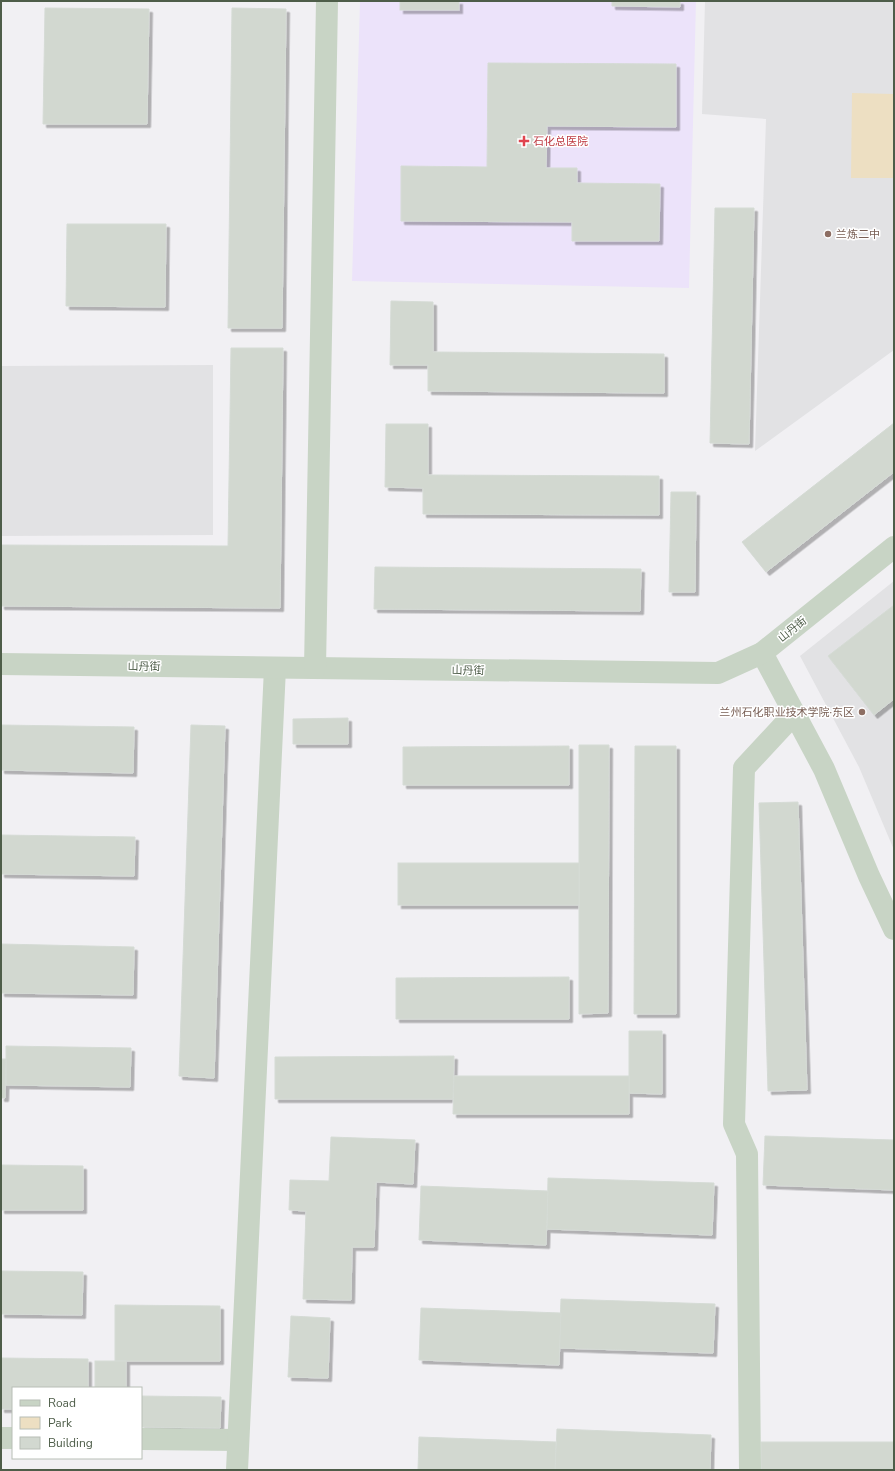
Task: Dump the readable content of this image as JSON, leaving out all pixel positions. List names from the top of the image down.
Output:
{
  "streets": {
    "street": ["山丹街"]
  },
  "places": {
    "health": ["石化总医院"],
    "other": ["兰炼二中", "兰州石化职业技术学院·东区"]
  },
  "legend": ["Road", "Park", "Building"]
}
